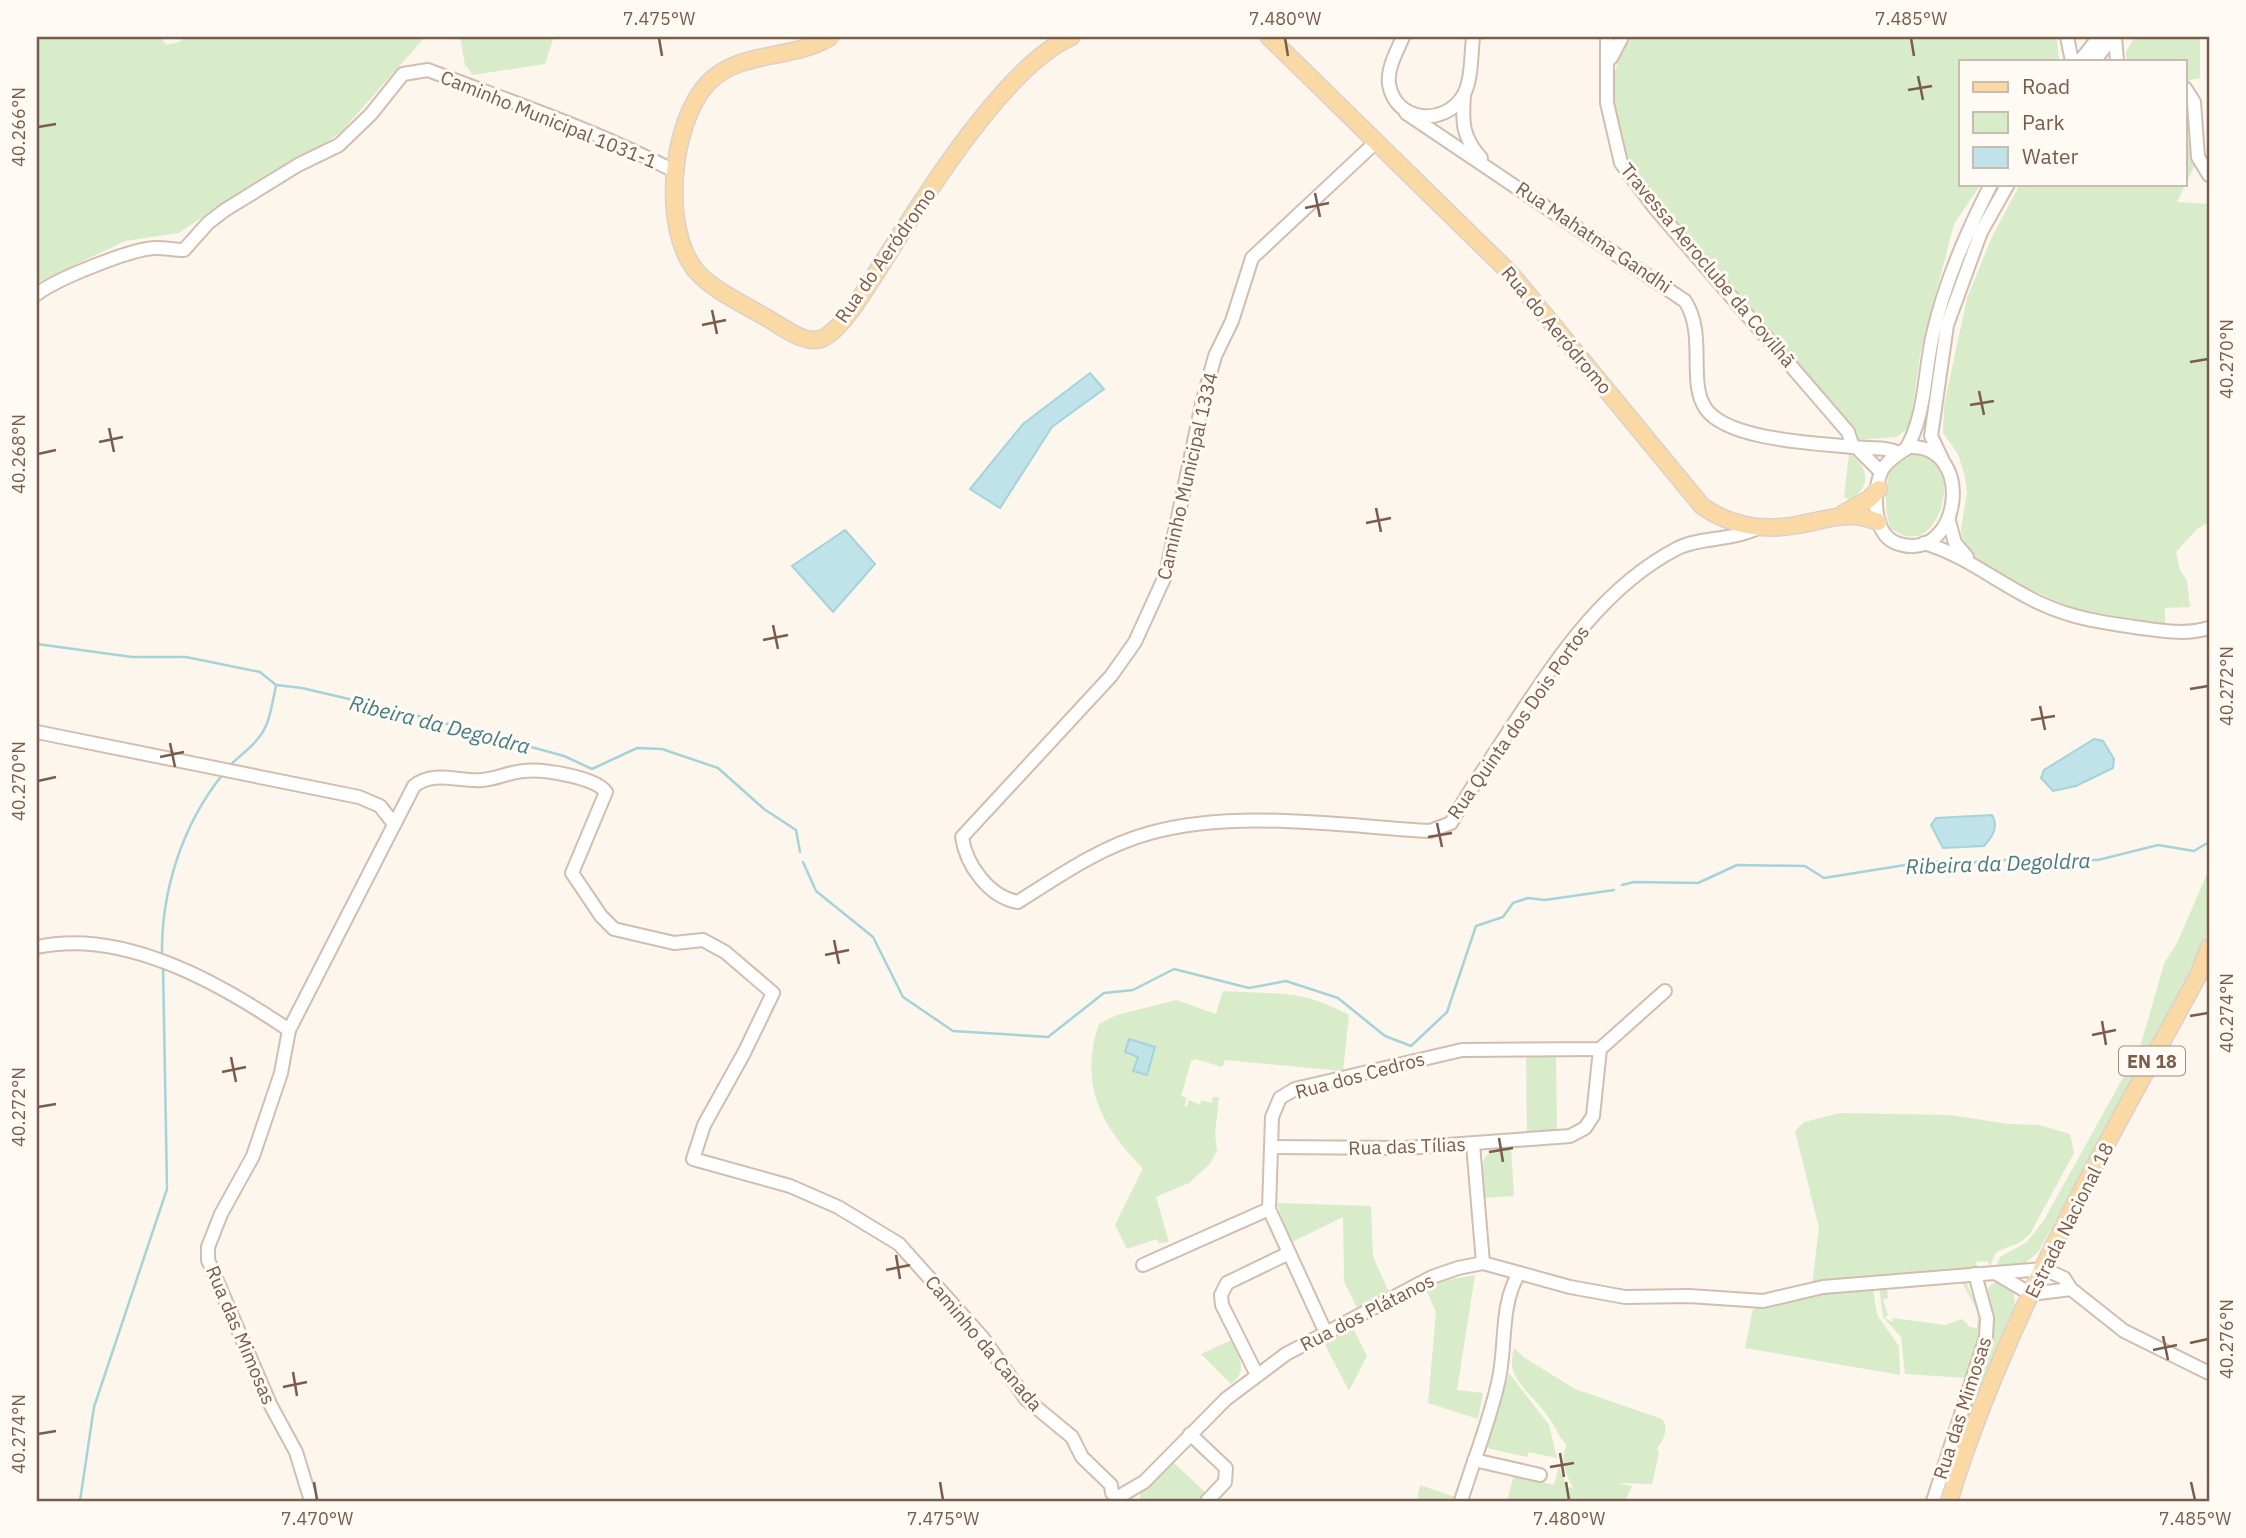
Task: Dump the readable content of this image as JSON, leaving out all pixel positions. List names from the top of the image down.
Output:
{
  "streets": {
    "main road": ["Rua do Aeródromo", "EN 18", "Estrada Nacional 18"],
    "street": [
      "Caminho Municipal 1031-1",
      "Rua Mahatma Gandhi",
      "Travessa Aeroclube da Covilhã",
      "Caminho Municipal 1334",
      "Rua Quinta dos Dois Portos",
      "Rua dos Cedros",
      "Rua das Tílias",
      "Rua dos Plátanos",
      "Rua das Mimosas",
      "Caminho da Canada"
    ]
  },
  "crossings": [
    ["Caminho Municipal 1031-1", "Rua do Aeródromo"],
    ["Rua Mahatma Gandhi", "Rua do Aeródromo"],
    ["Rua Mahatma Gandhi", "Travessa Aeroclube da Covilhã"],
    ["Rua do Aeródromo", "Caminho Municipal 1334"],
    ["Rua do Aeródromo", "Rua Quinta dos Dois Portos"],
    ["Caminho Municipal 1334", "Rua Quinta dos Dois Portos"],
    ["Rua dos Cedros", "Rua das Tílias"],
    ["Rua dos Cedros", "Rua dos Plátanos"],
    ["Estrada Nacional 18", "Rua dos Plátanos"],
    ["Rua dos Plátanos", "Rua das Mimosas"],
    ["Rua dos Plátanos", "Caminho da Canada"],
    ["Rua das Mimosas", "Caminho da Canada"]
  ],
  "water": ["Ribeira da Degoldra"],
  "legend": ["Road", "Park", "Water"],
  "coordinates": [
    "7.475°W",
    "7.480°W",
    "7.485°W",
    "40.266°N",
    "40.270°N",
    "40.268°N",
    "40.272°N",
    "40.274°N",
    "40.276°N",
    "7.470°W"
  ]
}
